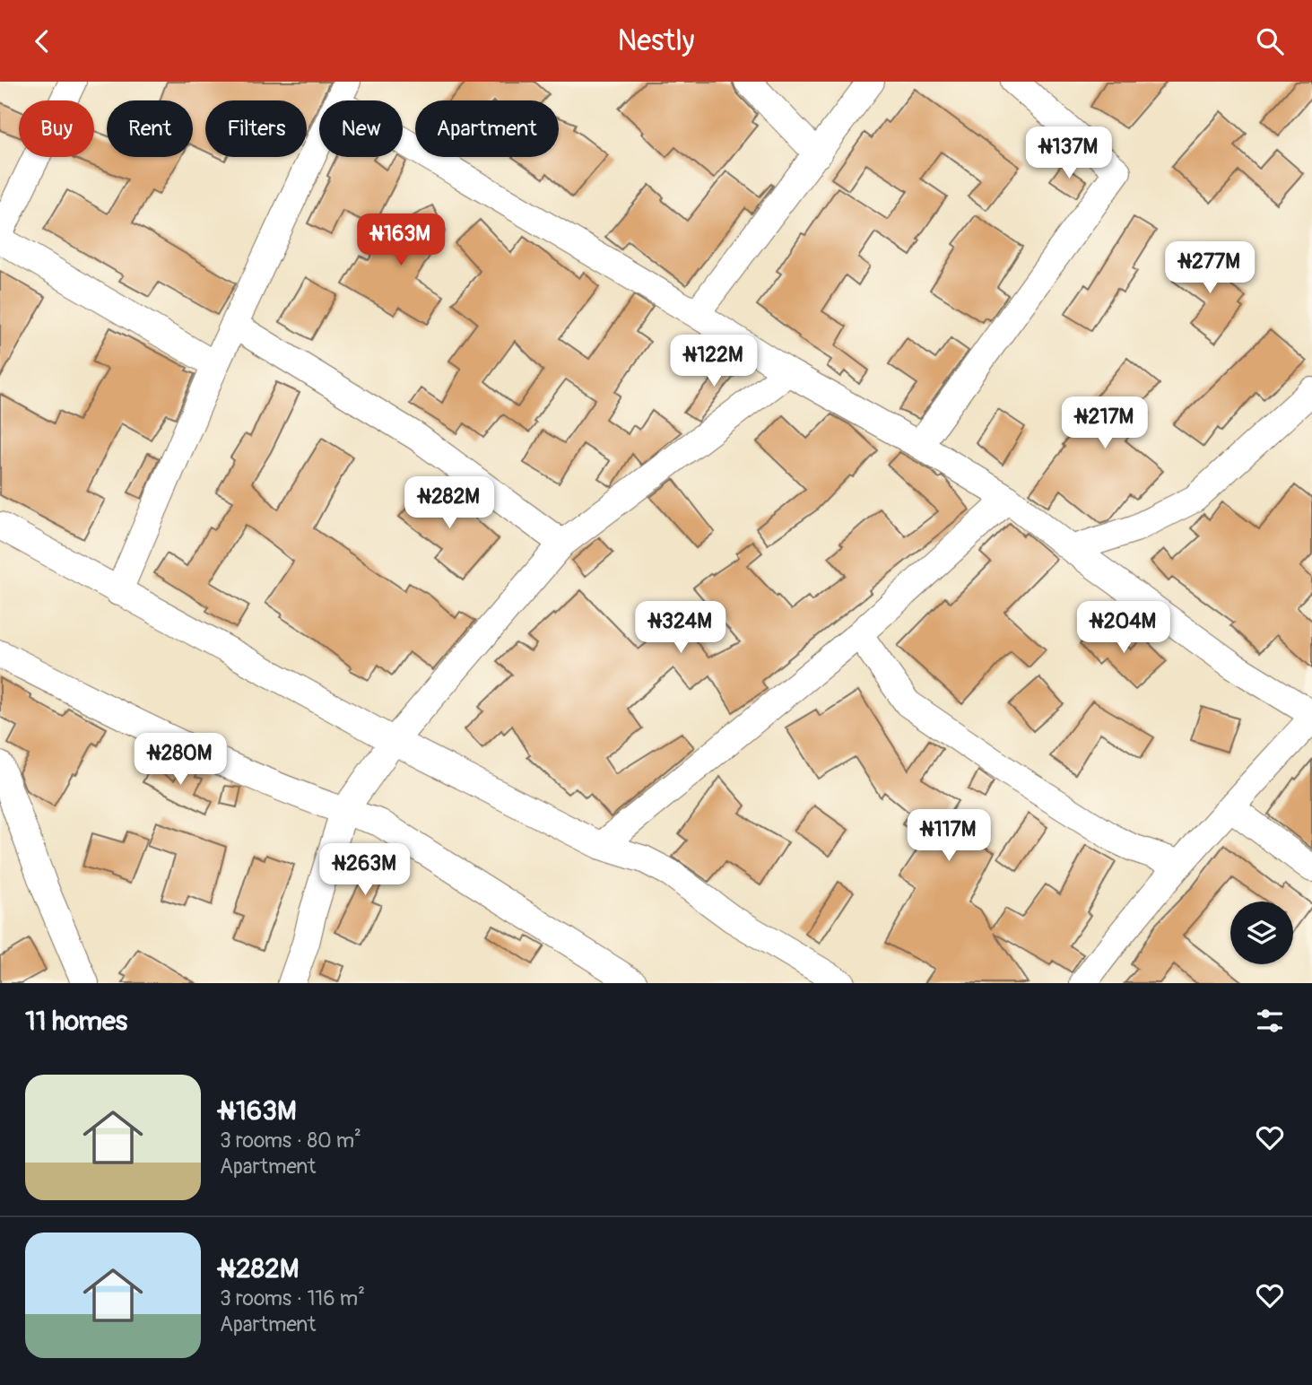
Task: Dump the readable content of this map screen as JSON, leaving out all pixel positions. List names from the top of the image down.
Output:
{
  "page": {
    "header": "Nestly",
    "chip": [
      "Buy",
      "Rent",
      "Filters",
      "New",
      "Apartment"
    ],
    "price": [
      "₦137M",
      "₦163M",
      "₦277M",
      "₦122M",
      "₦217M",
      "₦282M",
      "₦324M",
      "₦204M",
      "₦280M",
      "₦117M",
      "₦263M"
    ],
    "heading": "11 homes",
    "list": [
      {
        "name": "₦163M",
        "note": "3 rooms · 80 m² · Apartment"
      },
      {
        "name": "₦282M",
        "note": "3 rooms · 116 m² · Apartment"
      }
    ]
  }
}
